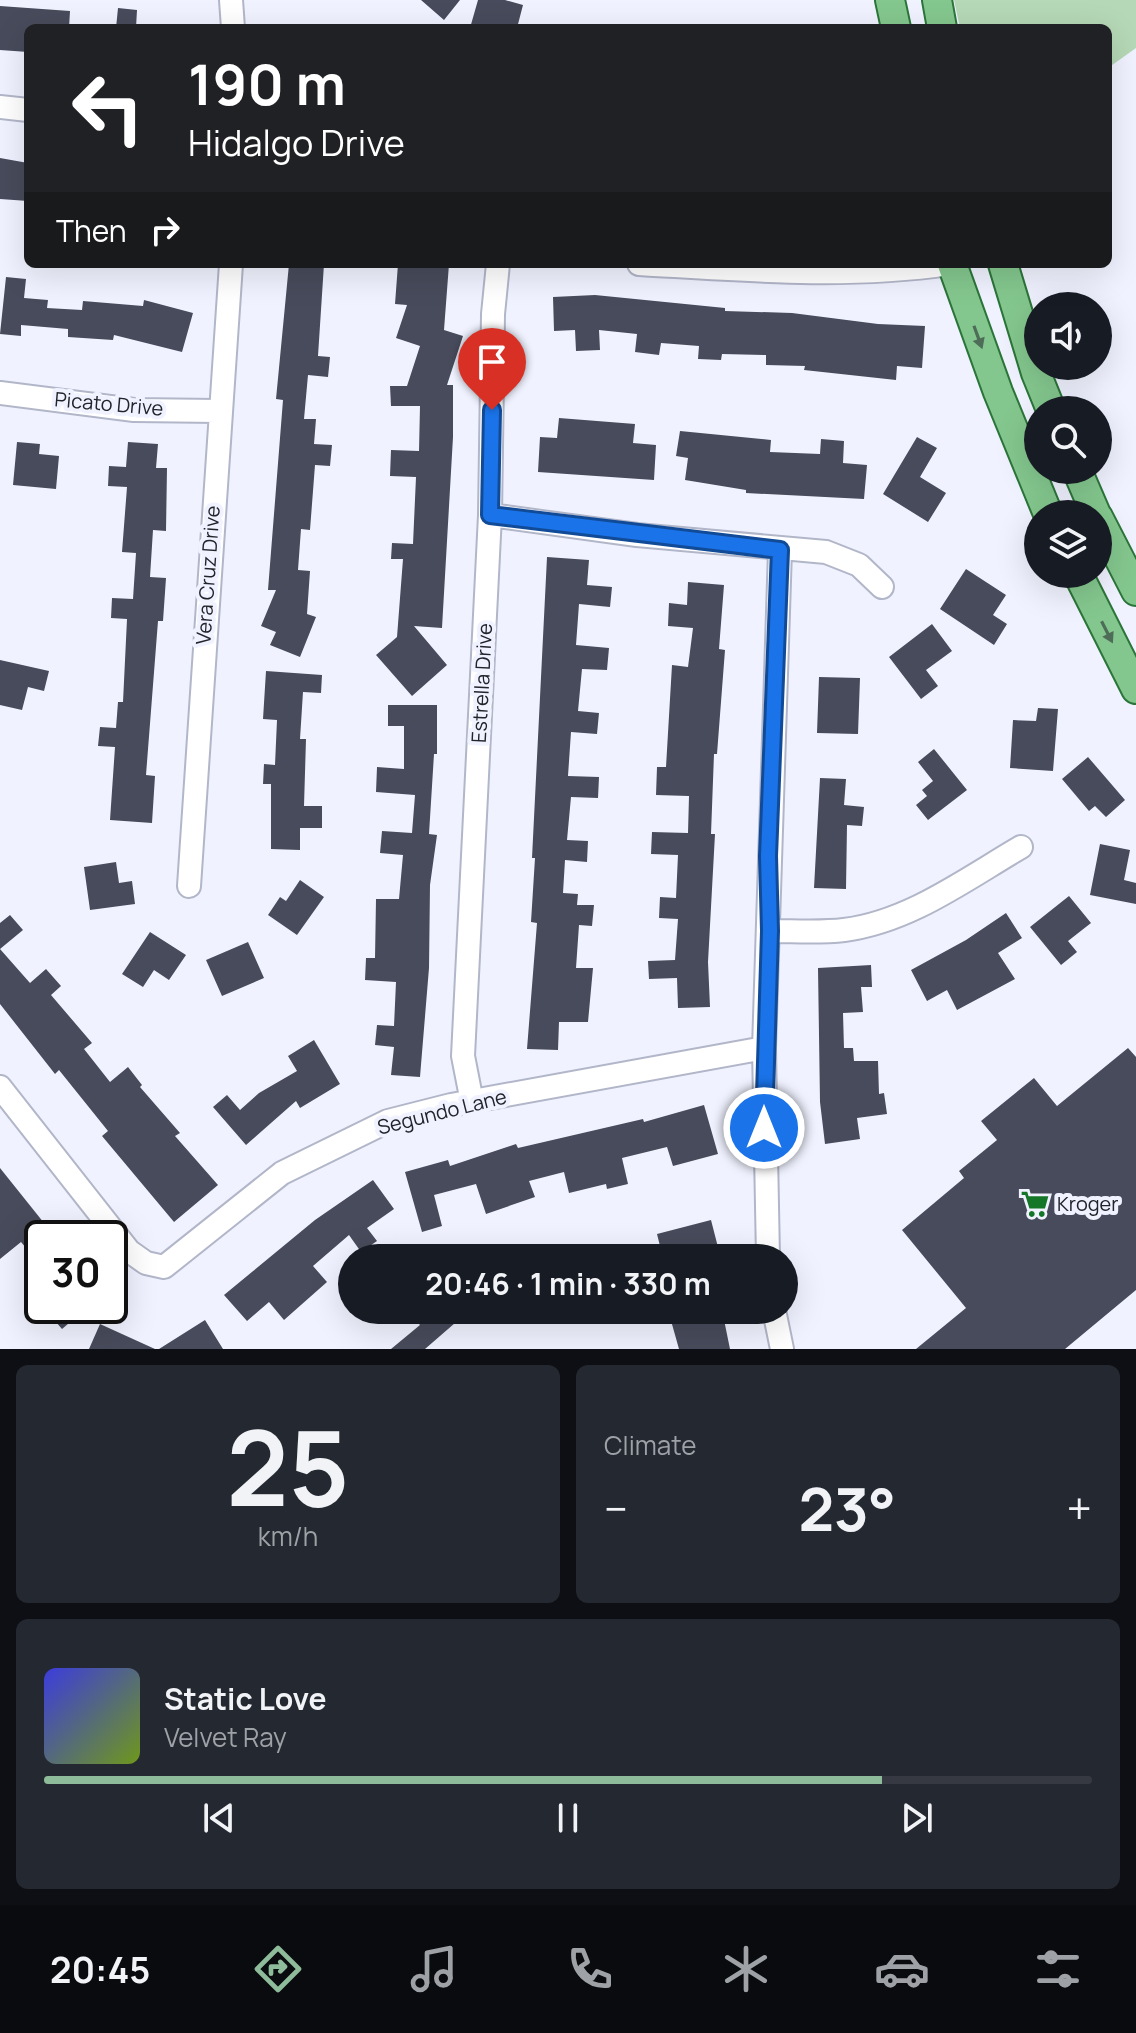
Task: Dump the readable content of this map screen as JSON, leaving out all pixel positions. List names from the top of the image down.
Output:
{
  "streets": {
    "street": [
      "Picato Drive",
      "Vera Cruz Drive",
      "Estrella Drive",
      "Segundo Lane"
    ]
  },
  "crossings": [
    ["Picato Drive", "Vera Cruz Drive"],
    ["Estrella Drive", "Segundo Lane"]
  ],
  "places": {
    "supermarket": ["Kroger"]
  },
  "page": {
    "turn": ["190 m", "Hidalgo Drive"],
    "then": "Then",
    "limit": "30",
    "trip": "20:46 · 1 min · 330 m",
    "tile": [
      ["25", "km/h"],
      "Climate"
    ],
    "heat": ["−", "23°", "+"],
    "song": ["Static Love", "Velvet Ray"],
    "tabs": "20:45"
  }
}
